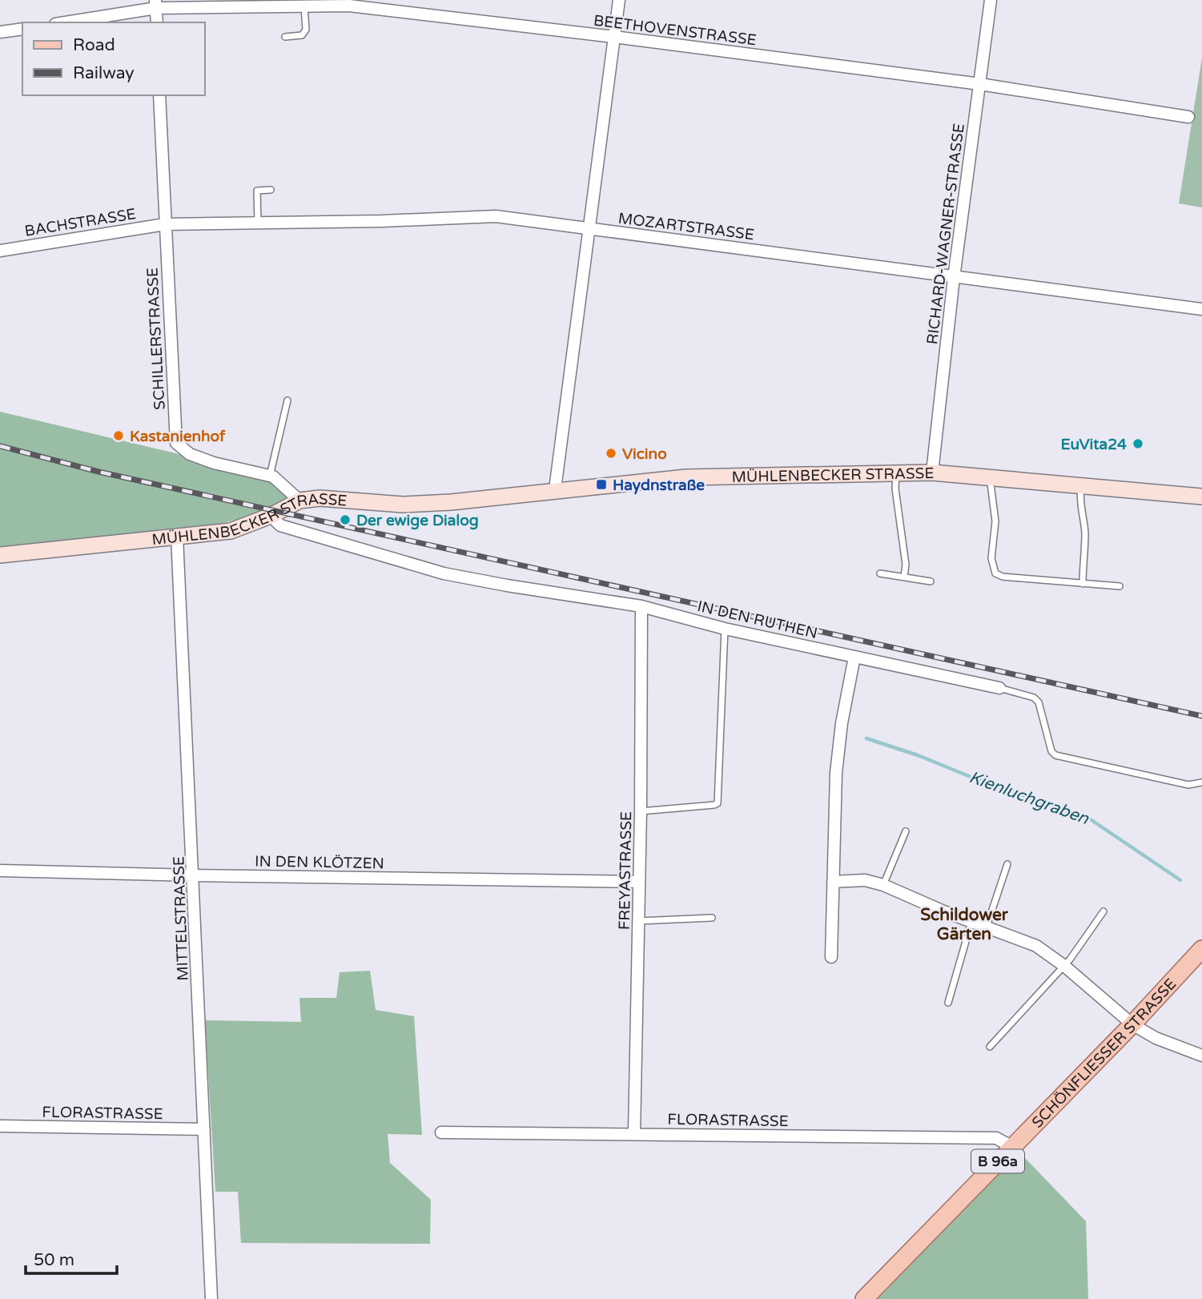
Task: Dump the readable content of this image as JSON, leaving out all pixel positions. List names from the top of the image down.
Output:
{
  "streets": {
    "main road": ["MÜHLENBECKER STRASSE", "SCHÖNFLIESSER STRASSE", "B 96a"],
    "street": [
      "BEETHOVENSTRASSE",
      "BACHSTRASSE",
      "MOZARTSTRASSE",
      "RICHARD-WAGNER-STRASSE",
      "SCHILLERSTRASSE",
      "IN DEN RUTHEN",
      "IN DEN KLÖTZEN",
      "FREYASTRASSE",
      "MITTELSTRASSE",
      "FLORASTRASSE"
    ]
  },
  "crossings": [
    ["BEETHOVENSTRASSE", "RICHARD-WAGNER-STRASSE"],
    ["BACHSTRASSE", "MOZARTSTRASSE"],
    ["BACHSTRASSE", "SCHILLERSTRASSE"],
    ["MOZARTSTRASSE", "RICHARD-WAGNER-STRASSE"],
    ["MOZARTSTRASSE", "SCHILLERSTRASSE"],
    ["RICHARD-WAGNER-STRASSE", "MÜHLENBECKER STRASSE"],
    ["SCHILLERSTRASSE", "MÜHLENBECKER STRASSE"],
    ["MÜHLENBECKER STRASSE", "IN DEN RUTHEN"],
    ["MÜHLENBECKER STRASSE", "MITTELSTRASSE"],
    ["IN DEN RUTHEN", "FREYASTRASSE"],
    ["IN DEN KLÖTZEN", "FREYASTRASSE"],
    ["IN DEN KLÖTZEN", "MITTELSTRASSE"],
    ["FREYASTRASSE", "FLORASTRASSE"],
    ["MITTELSTRASSE", "FLORASTRASSE"],
    ["SCHÖNFLIESSER STRASSE", "FLORASTRASSE"]
  ],
  "districts": ["Schildower Gärten"],
  "water": ["Kienluchgraben"],
  "places": {
    "other": [
      "Kastanienhof",
      "EuVita24",
      "Vicino",
      "Der ewige Dialog"
    ],
    "transit": ["Haydnstraße"]
  },
  "legend": ["Road", "Railway"],
  "scale_bar": "50 m"
}
